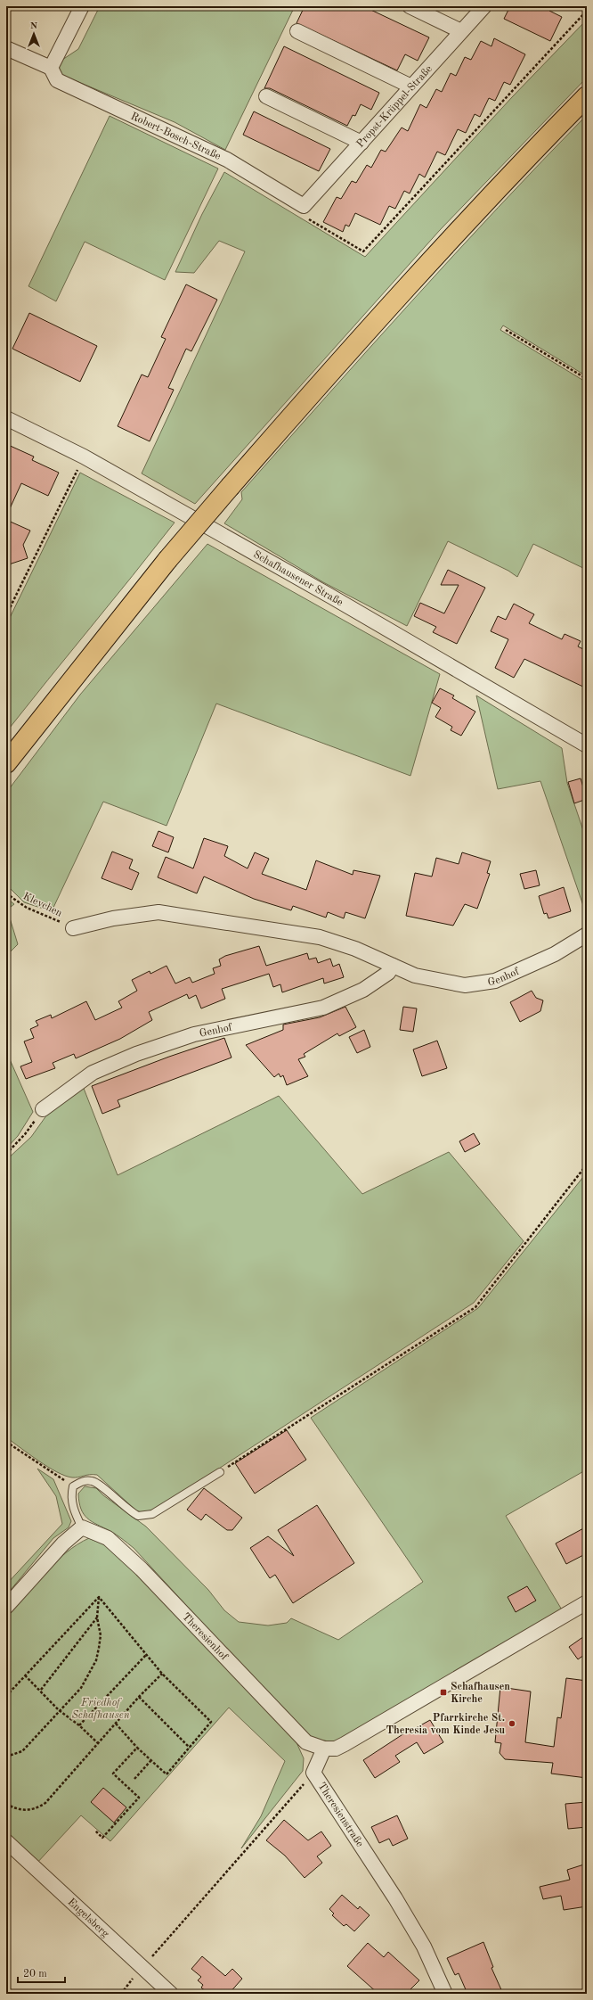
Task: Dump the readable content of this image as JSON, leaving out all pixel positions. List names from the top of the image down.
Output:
{
  "streets": {
    "street": [
      "Propst-Krüppel-Straße",
      "Robert-Bosch-Straße",
      "Schafhausener Straße",
      "Genhof",
      "Theresienhof",
      "Theresienstraße",
      "Engelsberg"
    ],
    "path": ["Klevchen"]
  },
  "crossings": [
    ["Propst-Krüppel-Straße", "Robert-Bosch-Straße"],
    ["Klevchen", "Genhof"],
    ["Theresienhof", "Theresienstraße"]
  ],
  "parks": ["Friedhof Schafhausen"],
  "places": {
    "transit": ["Schafhausen Kirche"],
    "other": ["Pfarrkirche St. Theresia vom Kinde Jesu"]
  },
  "scale_bar": "20 m",
  "north": "top"
}
